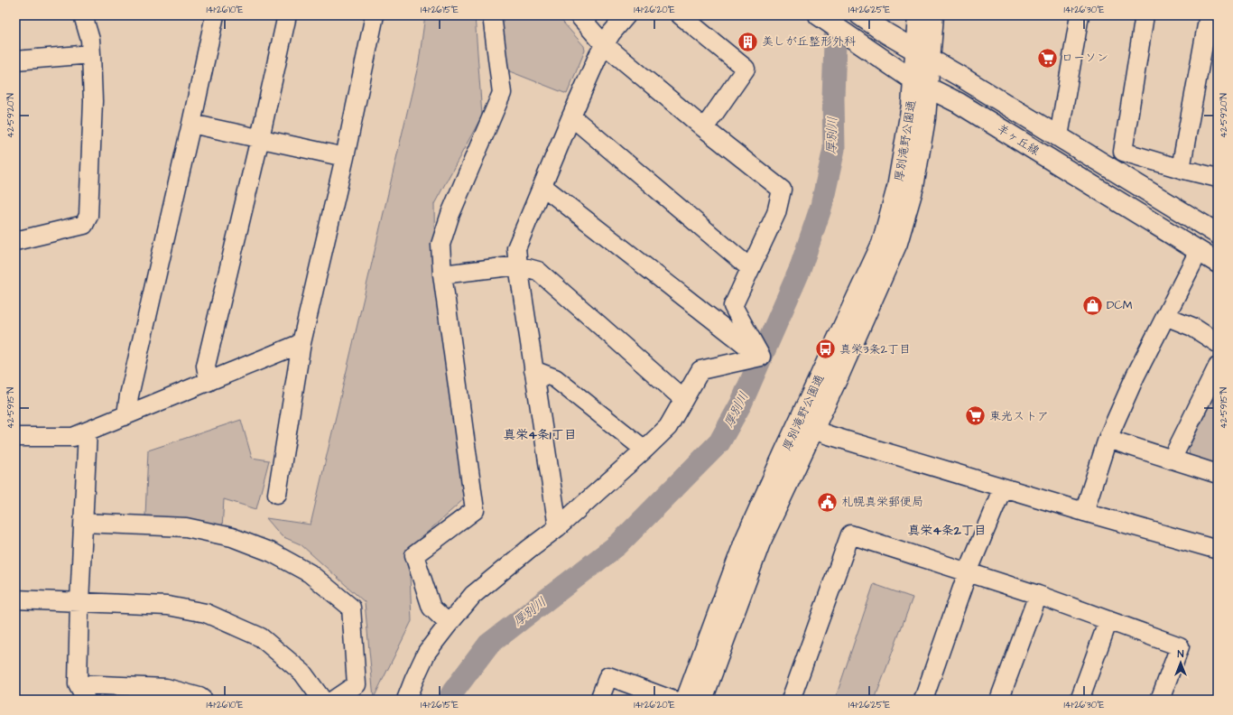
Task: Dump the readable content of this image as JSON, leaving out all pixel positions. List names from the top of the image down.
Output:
{
  "streets": {
    "main road": ["羊ヶ丘線", "厚別滝野公園通"]
  },
  "crossings": [
    ["羊ヶ丘線", "厚別滝野公園通"]
  ],
  "districts": ["真栄4条1丁目", "真栄4条2丁目"],
  "water": ["厚別川"],
  "places": {
    "building": ["美しが丘整形外科"],
    "supermarket": ["ローソン", "東光ストア"],
    "shop": ["DCM"],
    "bus stop": ["真栄3条2丁目"],
    "public building": ["札幌真栄郵便局"]
  },
  "north": "top",
  "coordinates": [
    "141°26'10\"E",
    "141°26'15\"E",
    "141°26'20\"E",
    "141°26'25\"E",
    "141°26'30\"E",
    "42°59'20\"N",
    "42°59'15\"N"
  ]
}
